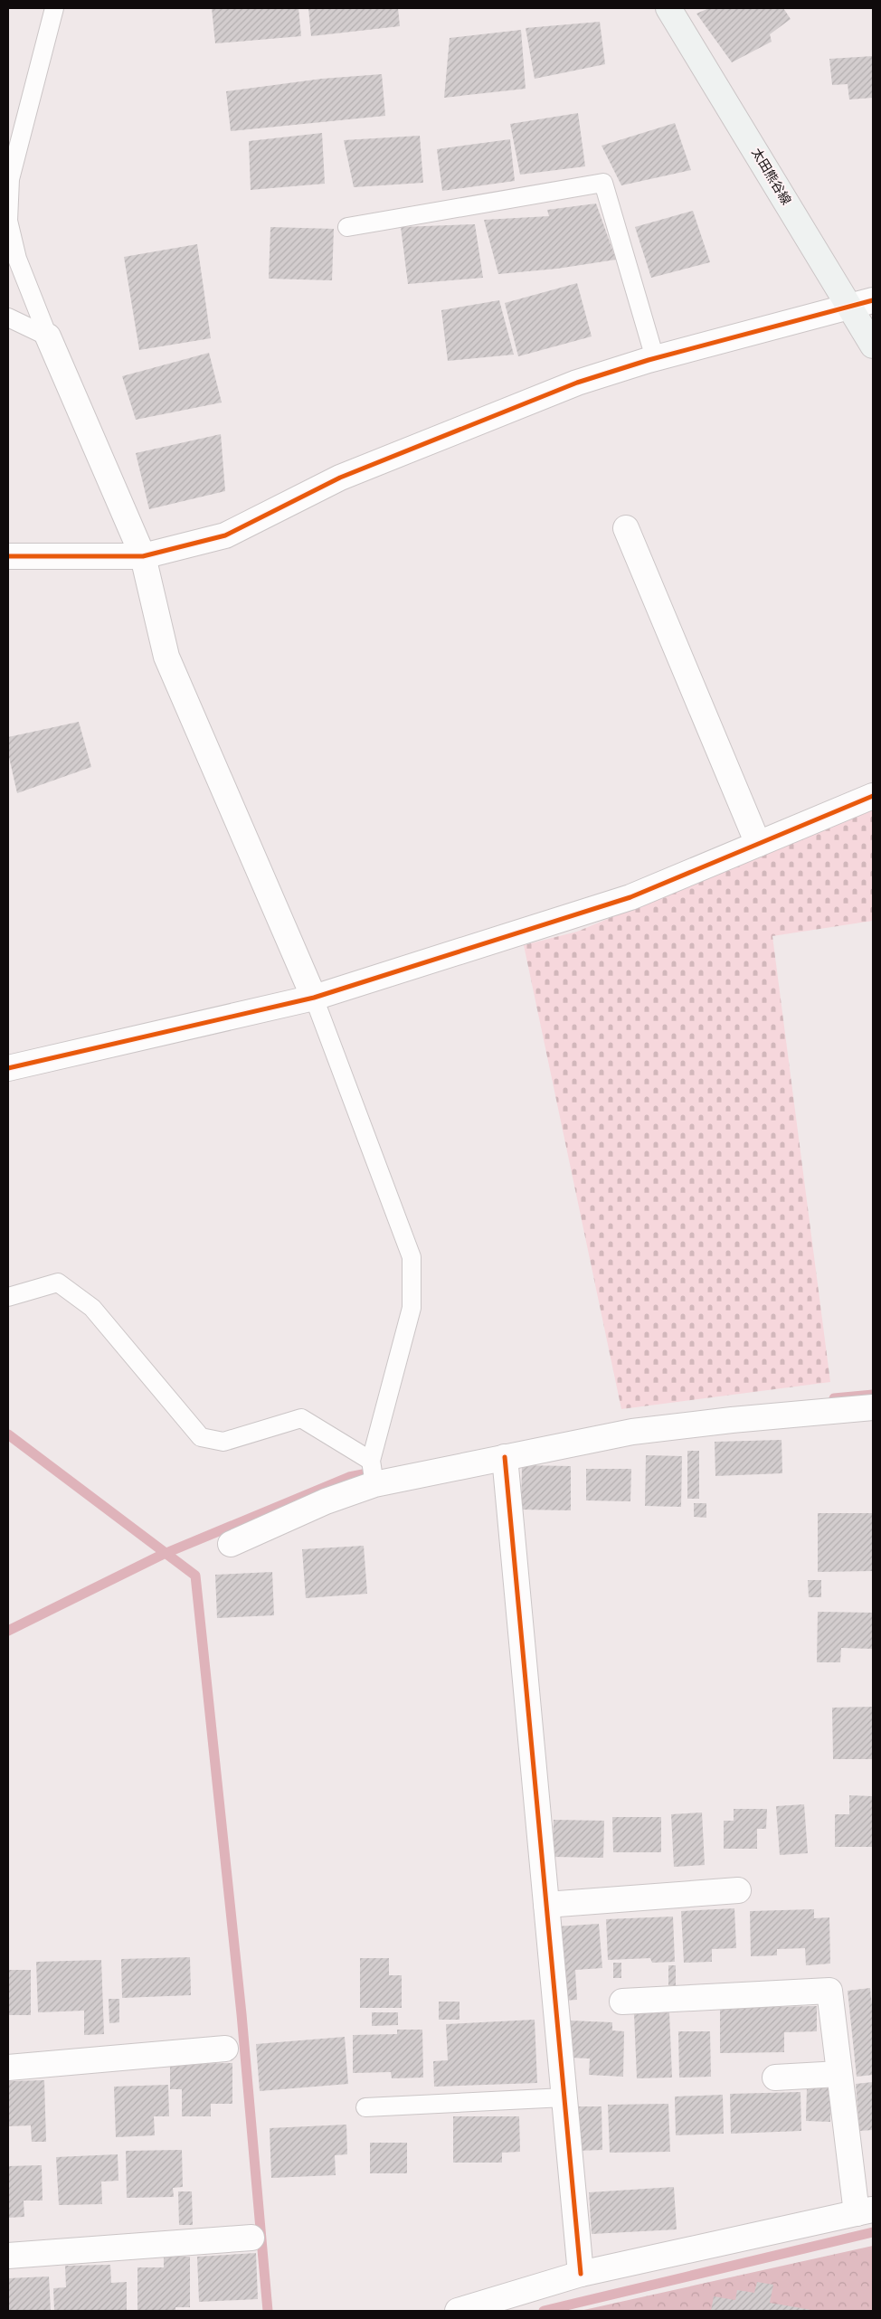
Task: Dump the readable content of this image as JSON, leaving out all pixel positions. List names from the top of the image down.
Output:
{
  "streets": {
    "main road": ["太田熊谷線"]
  }
}
